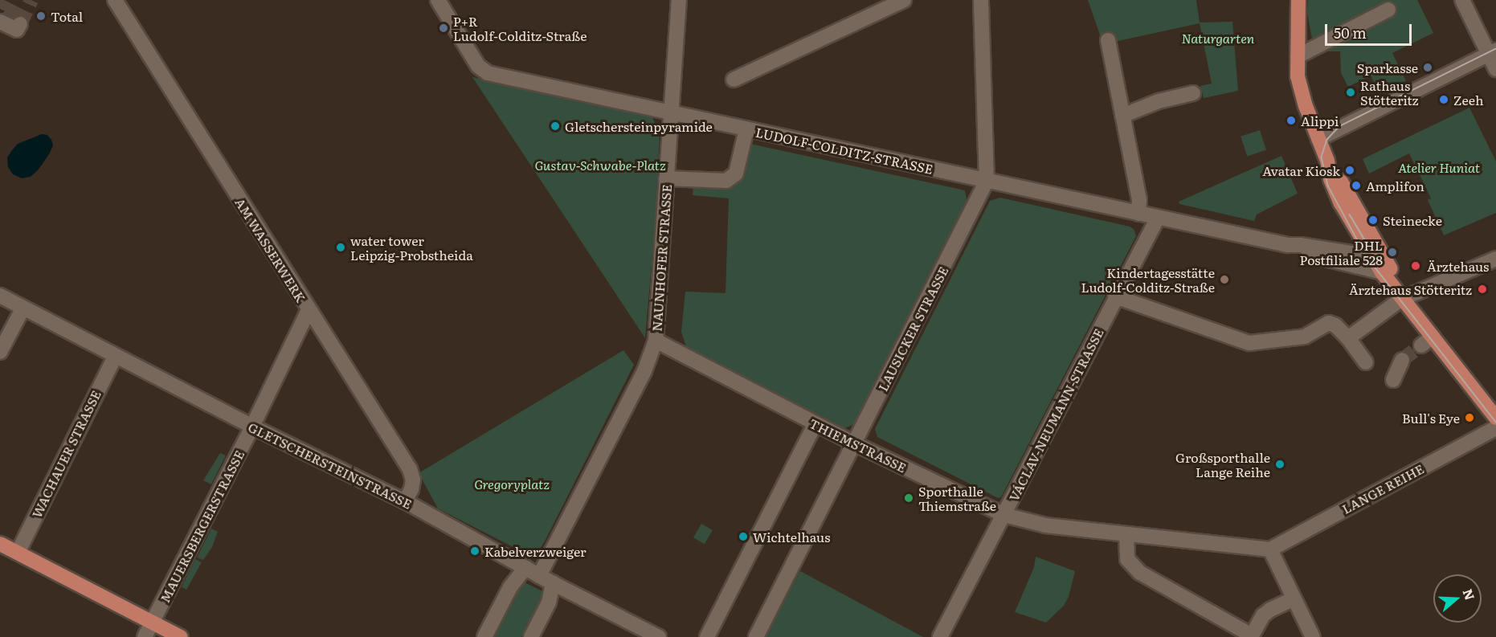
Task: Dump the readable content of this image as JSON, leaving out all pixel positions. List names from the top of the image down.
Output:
{
  "streets": {
    "street": [
      "LUDOLF-COLDITZ-STRASSE",
      "AM WASSERWERK",
      "NAUNHOFER STRASSE",
      "LAUSICKER STRASSE",
      "VÁCLAV-NEUMANN-STRASSE",
      "THIEMSTRASSE",
      "WACHAUER STRASSE",
      "GLETSCHERSTEINSTRASSE",
      "LANGE REIHE",
      "MAUERSBERGERSTRASSE"
    ]
  },
  "crossings": [
    ["LUDOLF-COLDITZ-STRASSE", "NAUNHOFER STRASSE"],
    ["LUDOLF-COLDITZ-STRASSE", "LAUSICKER STRASSE"],
    ["LUDOLF-COLDITZ-STRASSE", "VÁCLAV-NEUMANN-STRASSE"],
    ["AM WASSERWERK", "GLETSCHERSTEINSTRASSE"],
    ["AM WASSERWERK", "MAUERSBERGERSTRASSE"],
    ["NAUNHOFER STRASSE", "THIEMSTRASSE"],
    ["NAUNHOFER STRASSE", "GLETSCHERSTEINSTRASSE"],
    ["LAUSICKER STRASSE", "THIEMSTRASSE"],
    ["VÁCLAV-NEUMANN-STRASSE", "THIEMSTRASSE"],
    ["THIEMSTRASSE", "LANGE REIHE"],
    ["WACHAUER STRASSE", "GLETSCHERSTEINSTRASSE"],
    ["GLETSCHERSTEINSTRASSE", "MAUERSBERGERSTRASSE"]
  ],
  "parks": [
    "Naturgarten",
    "Gustav-Schwabe-Platz",
    "Atelier Huniat",
    "Gregoryplatz"
  ],
  "places": [
    "Total",
    "P+R Ludolf-Colditz-Straße",
    "Sparkasse",
    "Rathaus Stötteritz",
    "Zeeh",
    "Alippi",
    "Gletschersteinpyramide",
    "Avatar Kiosk",
    "Amplifon",
    "Steinecke",
    "water tower Leipzig-Probstheida",
    "DHL Postfiliale 528",
    "Ärztehaus",
    "Kindertagesstätte Ludolf-Colditz-Straße",
    "Ärztehaus Stötteritz",
    "Bull's Eye",
    "Großsporthalle Lange Reihe",
    "Sporthalle Thiemstraße",
    "Wichtelhaus",
    "Kabelverzweiger"
  ],
  "scale_bar": "50 m",
  "north": "right"
}
